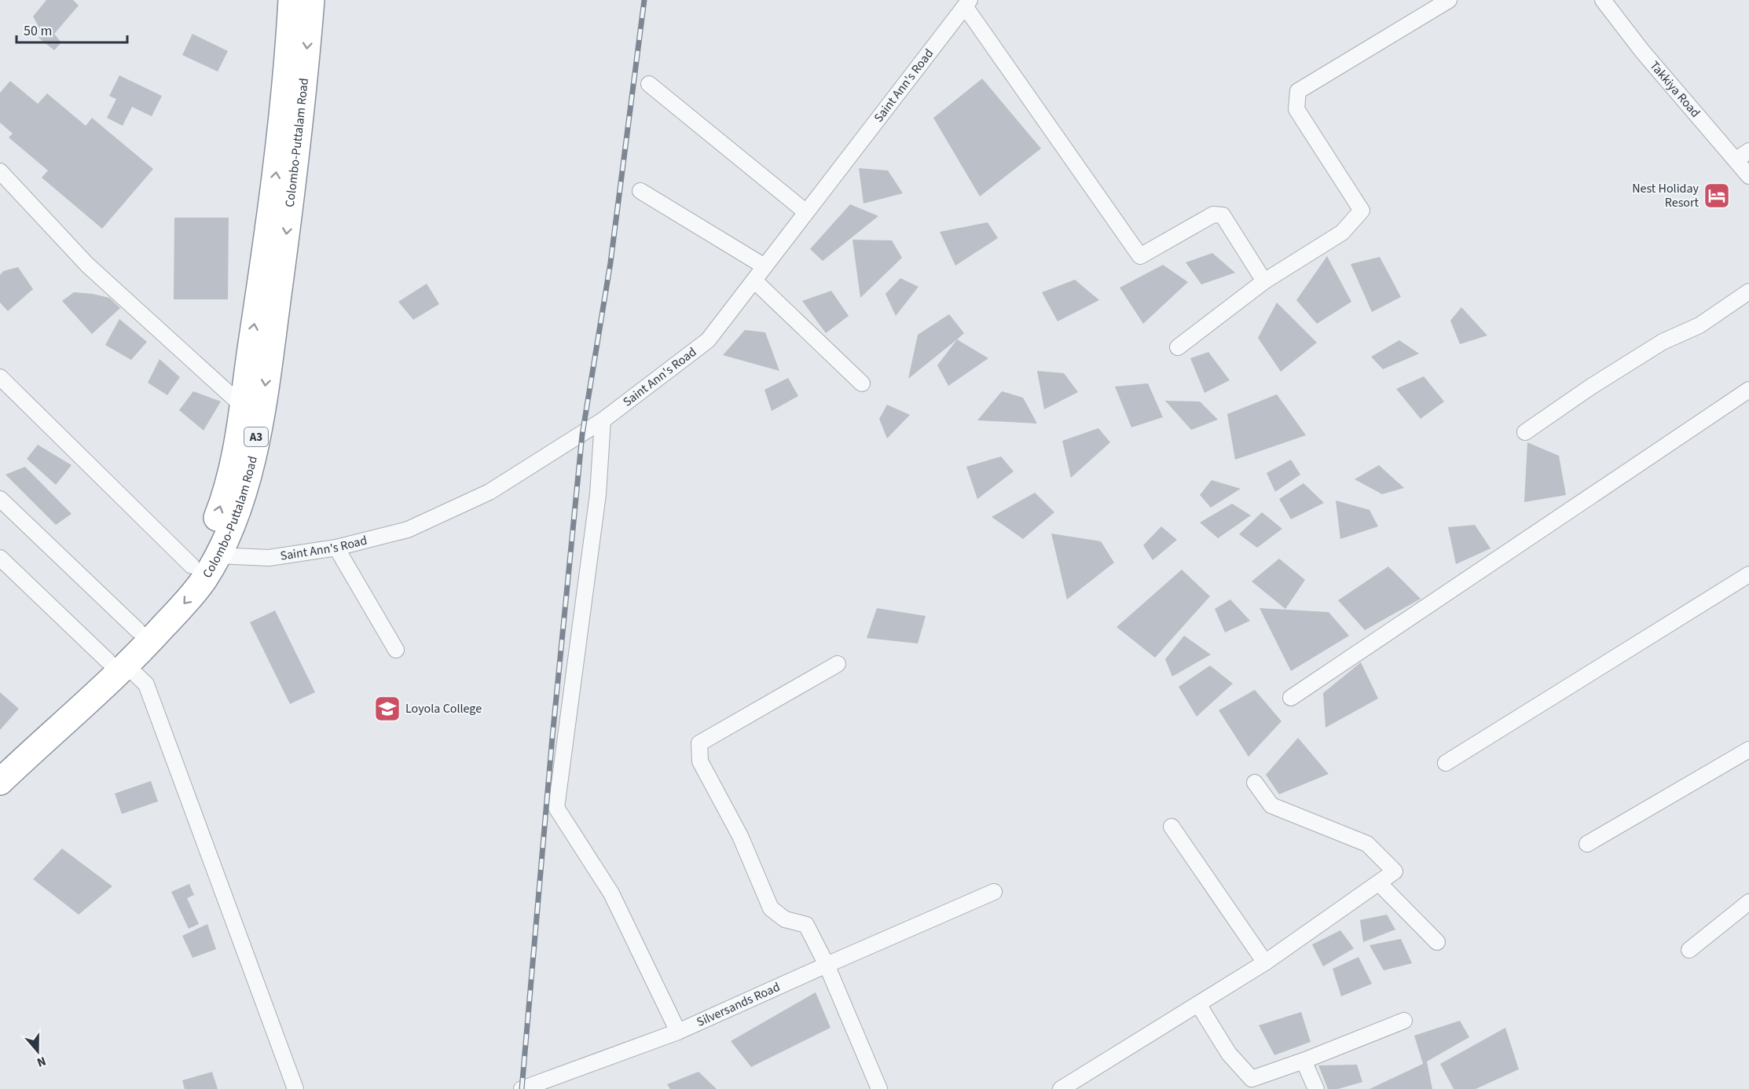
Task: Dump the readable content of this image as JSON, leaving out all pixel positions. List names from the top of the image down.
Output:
{
  "streets": {
    "highway": ["Colombo-Puttalam Road", "A3"],
    "street": ["Saint Ann's Road", "Takkiya Road", "Silversands Road"]
  },
  "crossings": [
    ["Saint Ann's Road", "Colombo-Puttalam Road"]
  ],
  "places": {
    "hotel": ["Nest Holiday Resort"],
    "school or university": ["Loyola College"]
  },
  "scale_bar": "50 m",
  "north": "bottom"
}
